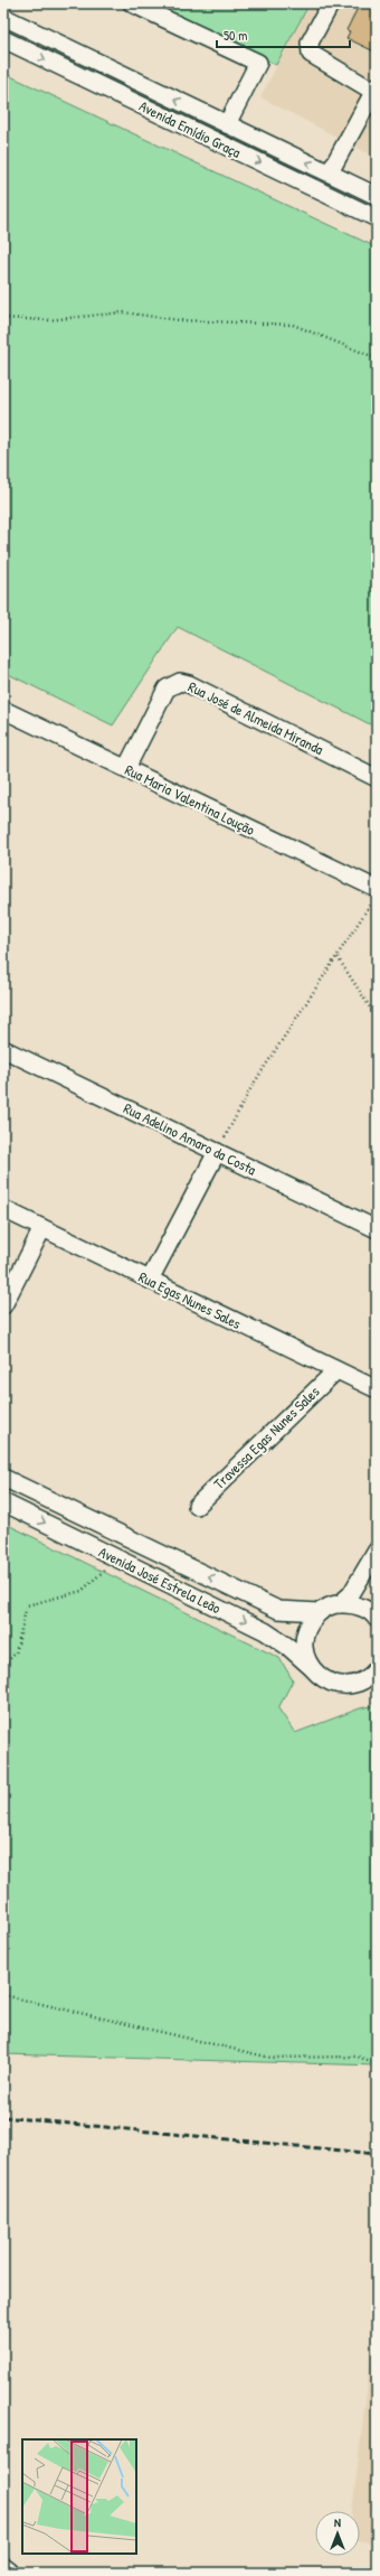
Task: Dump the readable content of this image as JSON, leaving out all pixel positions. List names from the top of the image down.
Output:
{
  "streets": {
    "street": [
      "Avenida Emídio Graça",
      "Rua José de Almeida Miranda",
      "Rua Maria Valentina Loução",
      "Rua Adelino Amaro da Costa",
      "Rua Egas Nunes Sales",
      "Travessa Egas Nunes Sales",
      "Avenida José Estrela Leão"
    ]
  },
  "crossings": [
    ["Rua José de Almeida Miranda", "Rua Maria Valentina Loução"],
    ["Rua Egas Nunes Sales", "Travessa Egas Nunes Sales"]
  ],
  "scale_bar": "50 m",
  "north": "top"
}
